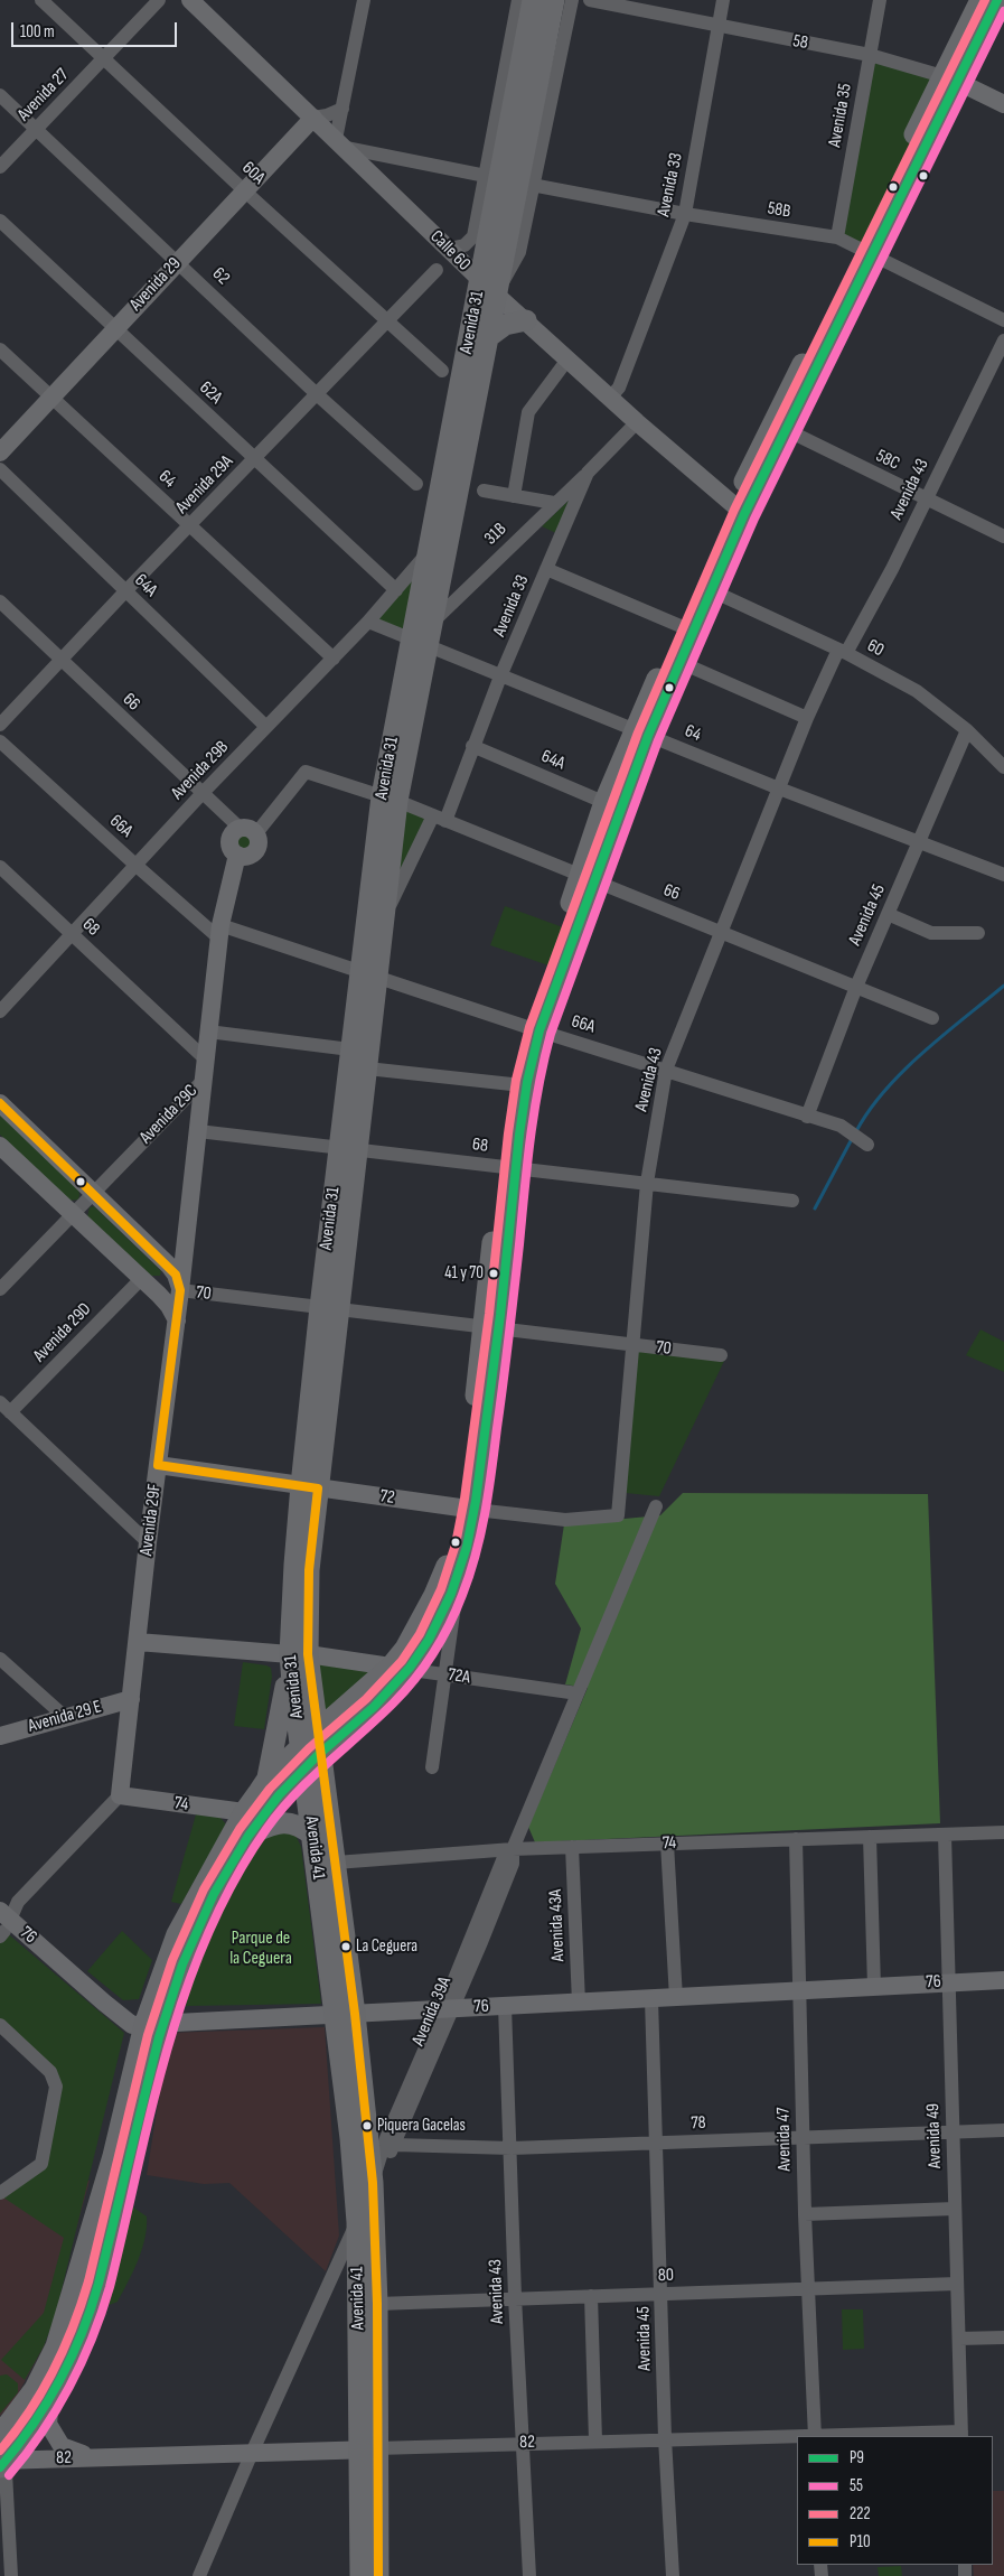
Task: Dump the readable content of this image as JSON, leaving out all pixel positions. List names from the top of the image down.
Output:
{
  "streets": {
    "main road": ["Avenida 31", "Avenida 41"],
    "street": [
      "58",
      "Avenida 27",
      "Avenida 35",
      "60A",
      "Avenida 33",
      "58B",
      "Calle 60",
      "62",
      "Avenida 29",
      "62A",
      "58C",
      "64",
      "Avenida 29A",
      "Avenida 43",
      "31B",
      "64A",
      "60",
      "66",
      "Avenida 29B",
      "66A",
      "Avenida 45",
      "68",
      "Avenida 29C",
      "70",
      "Avenida 29D",
      "72",
      "Avenida 29F",
      "72A",
      "Avenida 29 E",
      "74",
      "Avenida 43A",
      "76",
      "Avenida 39A",
      "78",
      "Avenida 49",
      "Avenida 47",
      "80",
      "82"
    ]
  },
  "crossings": [
    ["58", "Avenida 35"],
    ["58", "Avenida 33"],
    ["Avenida 27", "60A"],
    ["Avenida 27", "62"],
    ["Avenida 35", "58B"],
    ["60A", "Avenida 29"],
    ["60A", "Avenida 29A"],
    ["Avenida 33", "58B"],
    ["Avenida 33", "Calle 60"],
    ["Avenida 33", "Avenida 31"],
    ["Avenida 33", "64"],
    ["Avenida 33", "31B"],
    ["Avenida 33", "64A"],
    ["Avenida 33", "66"],
    ["58B", "Avenida 31"],
    ["Calle 60", "Avenida 29"],
    ["Calle 60", "Avenida 31"],
    ["62", "Avenida 29"],
    ["62", "Avenida 29A"],
    ["Avenida 29", "62A"],
    ["Avenida 29", "64"],
    ["Avenida 31", "64"],
    ["Avenida 31", "31B"],
    ["Avenida 31", "66"],
    ["Avenida 31", "Avenida 29B"],
    ["Avenida 31", "66A"],
    ["Avenida 31", "68"],
    ["Avenida 31", "70"],
    ["Avenida 31", "72"],
    ["Avenida 31", "72A"],
    ["Avenida 31", "Avenida 41"],
    ["62A", "Avenida 29A"],
    ["62A", "Avenida 29B"],
    ["58C", "Avenida 43"],
    ["64", "Avenida 29A"],
    ["64", "Avenida 43"],
    ["64", "Avenida 29B"],
    ["64", "Avenida 45"],
    ["Avenida 29A", "64A"],
    ["Avenida 29A", "66"],
    ["Avenida 43", "60"],
    ["Avenida 43", "66"],
    ["Avenida 43", "66A"],
    ["Avenida 43", "68"],
    ["Avenida 43", "70"],
    ["Avenida 43", "72"],
    ["Avenida 43", "76"],
    ["Avenida 43", "78"],
    ["Avenida 43", "80"],
    ["Avenida 43", "82"],
    ["64A", "Avenida 29B"],
    ["60", "Avenida 45"],
    ["66", "Avenida 29B"],
    ["66", "Avenida 45"],
    ["66", "Avenida 29C"],
    ["Avenida 29B", "66A"],
    ["Avenida 29B", "68"],
    ["66A", "Avenida 45"],
    ["66A", "Avenida 29C"],
    ["Avenida 45", "76"],
    ["Avenida 45", "78"],
    ["Avenida 45", "80"],
    ["Avenida 45", "82"],
    ["68", "Avenida 29C"],
    ["68", "Avenida 29F"],
    ["Avenida 29C", "70"],
    ["Avenida 29C", "Avenida 29F"],
    ["70", "Avenida 29D"],
    ["70", "Avenida 29F"],
    ["72", "Avenida 29F"],
    ["Avenida 29F", "72A"],
    ["Avenida 29F", "Avenida 29 E"],
    ["Avenida 29F", "74"],
    ["72A", "Avenida 39A"],
    ["74", "Avenida 41"],
    ["74", "Avenida 43A"],
    ["74", "Avenida 39A"],
    ["74", "Avenida 49"],
    ["74", "Avenida 47"],
    ["Avenida 41", "76"],
    ["Avenida 41", "Avenida 39A"],
    ["Avenida 41", "80"],
    ["Avenida 41", "82"],
    ["Avenida 43A", "76"],
    ["76", "Avenida 39A"],
    ["76", "Avenida 49"],
    ["76", "Avenida 47"],
    ["Avenida 39A", "78"],
    ["Avenida 39A", "82"],
    ["78", "Avenida 49"],
    ["78", "Avenida 47"],
    ["Avenida 49", "80"],
    ["Avenida 49", "82"],
    ["Avenida 47", "80"]
  ],
  "parks": ["Parque de la Ceguera"],
  "places": ["41 y 70", "La Ceguera", "Piquera Gacelas"],
  "lines": [
    "transit line P9",
    "transit line 222",
    "transit line 55",
    "transit line P10"
  ],
  "legend": [
    "P9",
    "55",
    "222",
    "P10"
  ],
  "scale_bar": "100 m"
}
